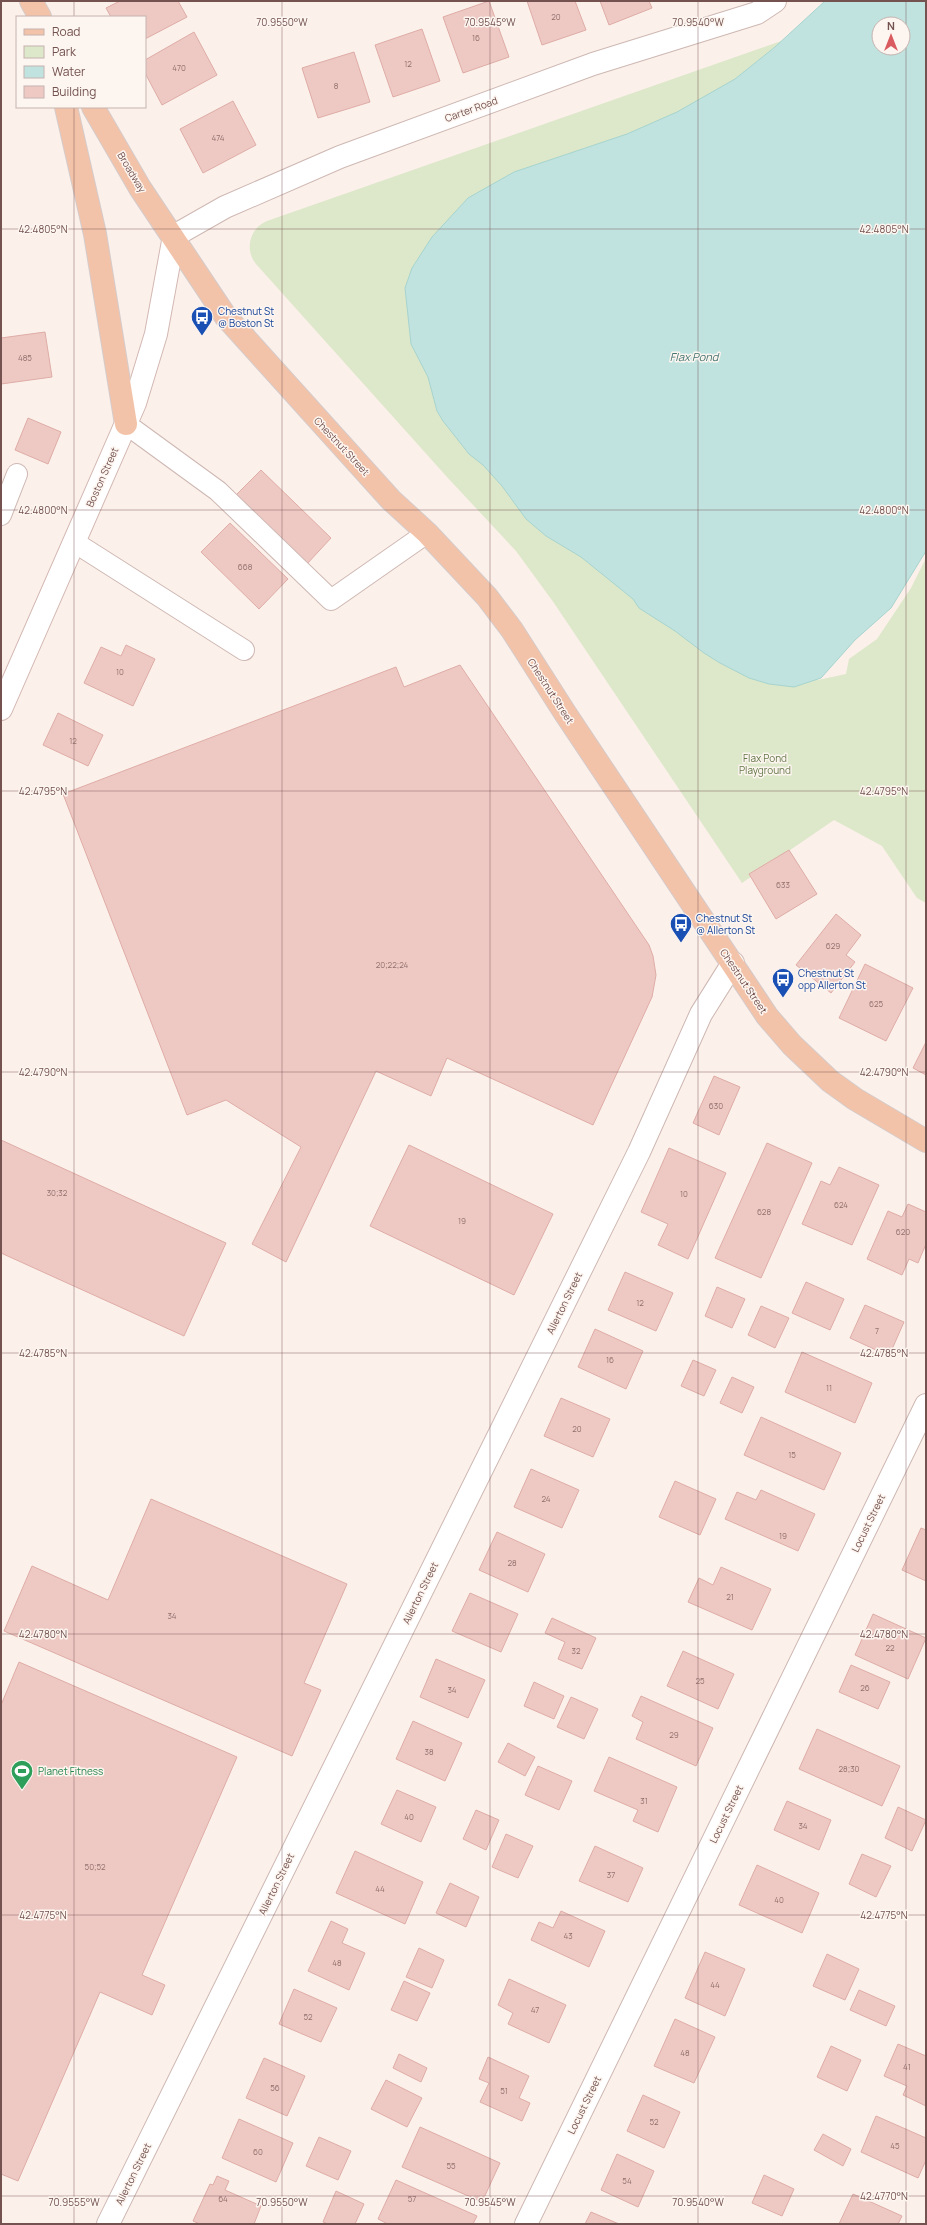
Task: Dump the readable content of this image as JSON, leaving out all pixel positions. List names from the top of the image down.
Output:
{
  "streets": {
    "main road": ["Broadway", "Chestnut Street"],
    "street": [
      "Carter Road",
      "Boston Street",
      "Allerton Street",
      "Locust Street"
    ]
  },
  "crossings": [
    ["Carter Road", "Broadway"],
    ["Carter Road", "Chestnut Street"],
    ["Carter Road", "Boston Street"],
    ["Broadway", "Chestnut Street"],
    ["Broadway", "Boston Street"],
    ["Chestnut Street", "Boston Street"],
    ["Chestnut Street", "Allerton Street"]
  ],
  "water": ["Flax Pond"],
  "parks": ["Flax Pond Playground"],
  "places": {
    "bus stop": ["Chestnut St @ Boston St", "Chestnut St @ Allerton St", "Chestnut St opp Allerton St"],
    "sports": ["Planet Fitness"]
  },
  "house_numbers": [
    "20",
    "16",
    "12",
    "470",
    "8",
    "474",
    "485",
    "668",
    "10",
    "12",
    "633",
    "629",
    "20;22;24",
    "625",
    "630",
    "30;32",
    "10",
    "624",
    "628",
    "19",
    "620",
    "12",
    "7",
    "16",
    "11",
    "20",
    "15",
    "24",
    "19",
    "28",
    "21",
    "34",
    "22",
    "32",
    "25",
    "26",
    "34",
    "29",
    "38",
    "28;30",
    "31",
    "40",
    "34",
    "50;52",
    "37",
    "44",
    "40",
    "43",
    "48",
    "44",
    "47",
    "52",
    "48",
    "41",
    "56",
    "51",
    "52",
    "45",
    "60",
    "55",
    "54",
    "64",
    "57"
  ],
  "legend": [
    "Road",
    "Park",
    "Water",
    "Building"
  ],
  "north": "top",
  "coordinates": [
    "70.9550°W",
    "70.9545°W",
    "70.9540°W",
    "42.4805°N",
    "42.4800°N",
    "42.4795°N",
    "42.4790°N",
    "42.4785°N",
    "42.4780°N",
    "42.4775°N",
    "42.4770°N",
    "70.9555°W"
  ]
}
